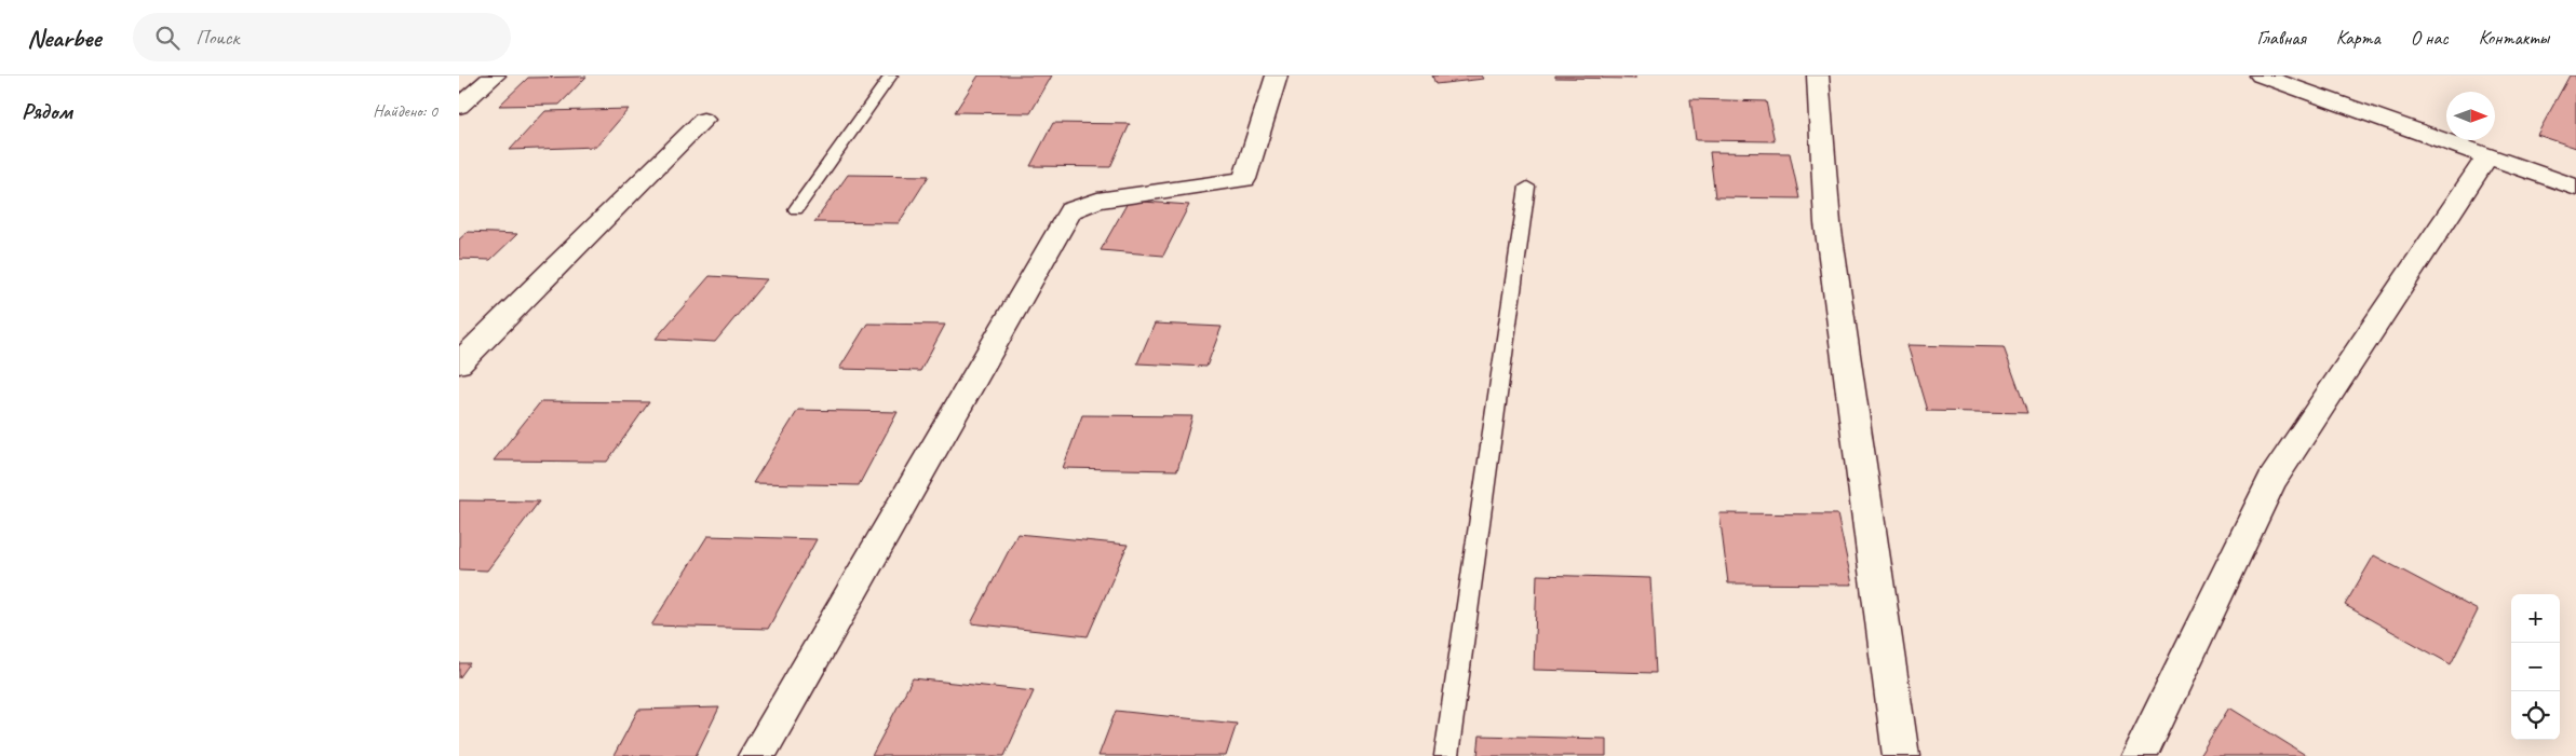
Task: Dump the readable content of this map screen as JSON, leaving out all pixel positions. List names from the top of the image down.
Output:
{
  "north": "right",
  "page": {
    "header": "Nearbee",
    "search": "Поиск",
    "nav": [
      "Главная",
      "Карта",
      "О нас",
      "Контакты"
    ],
    "heading": ["Рядом", "Найдено: 0"],
    "map_buttons": ["+", "−"]
  }
}
